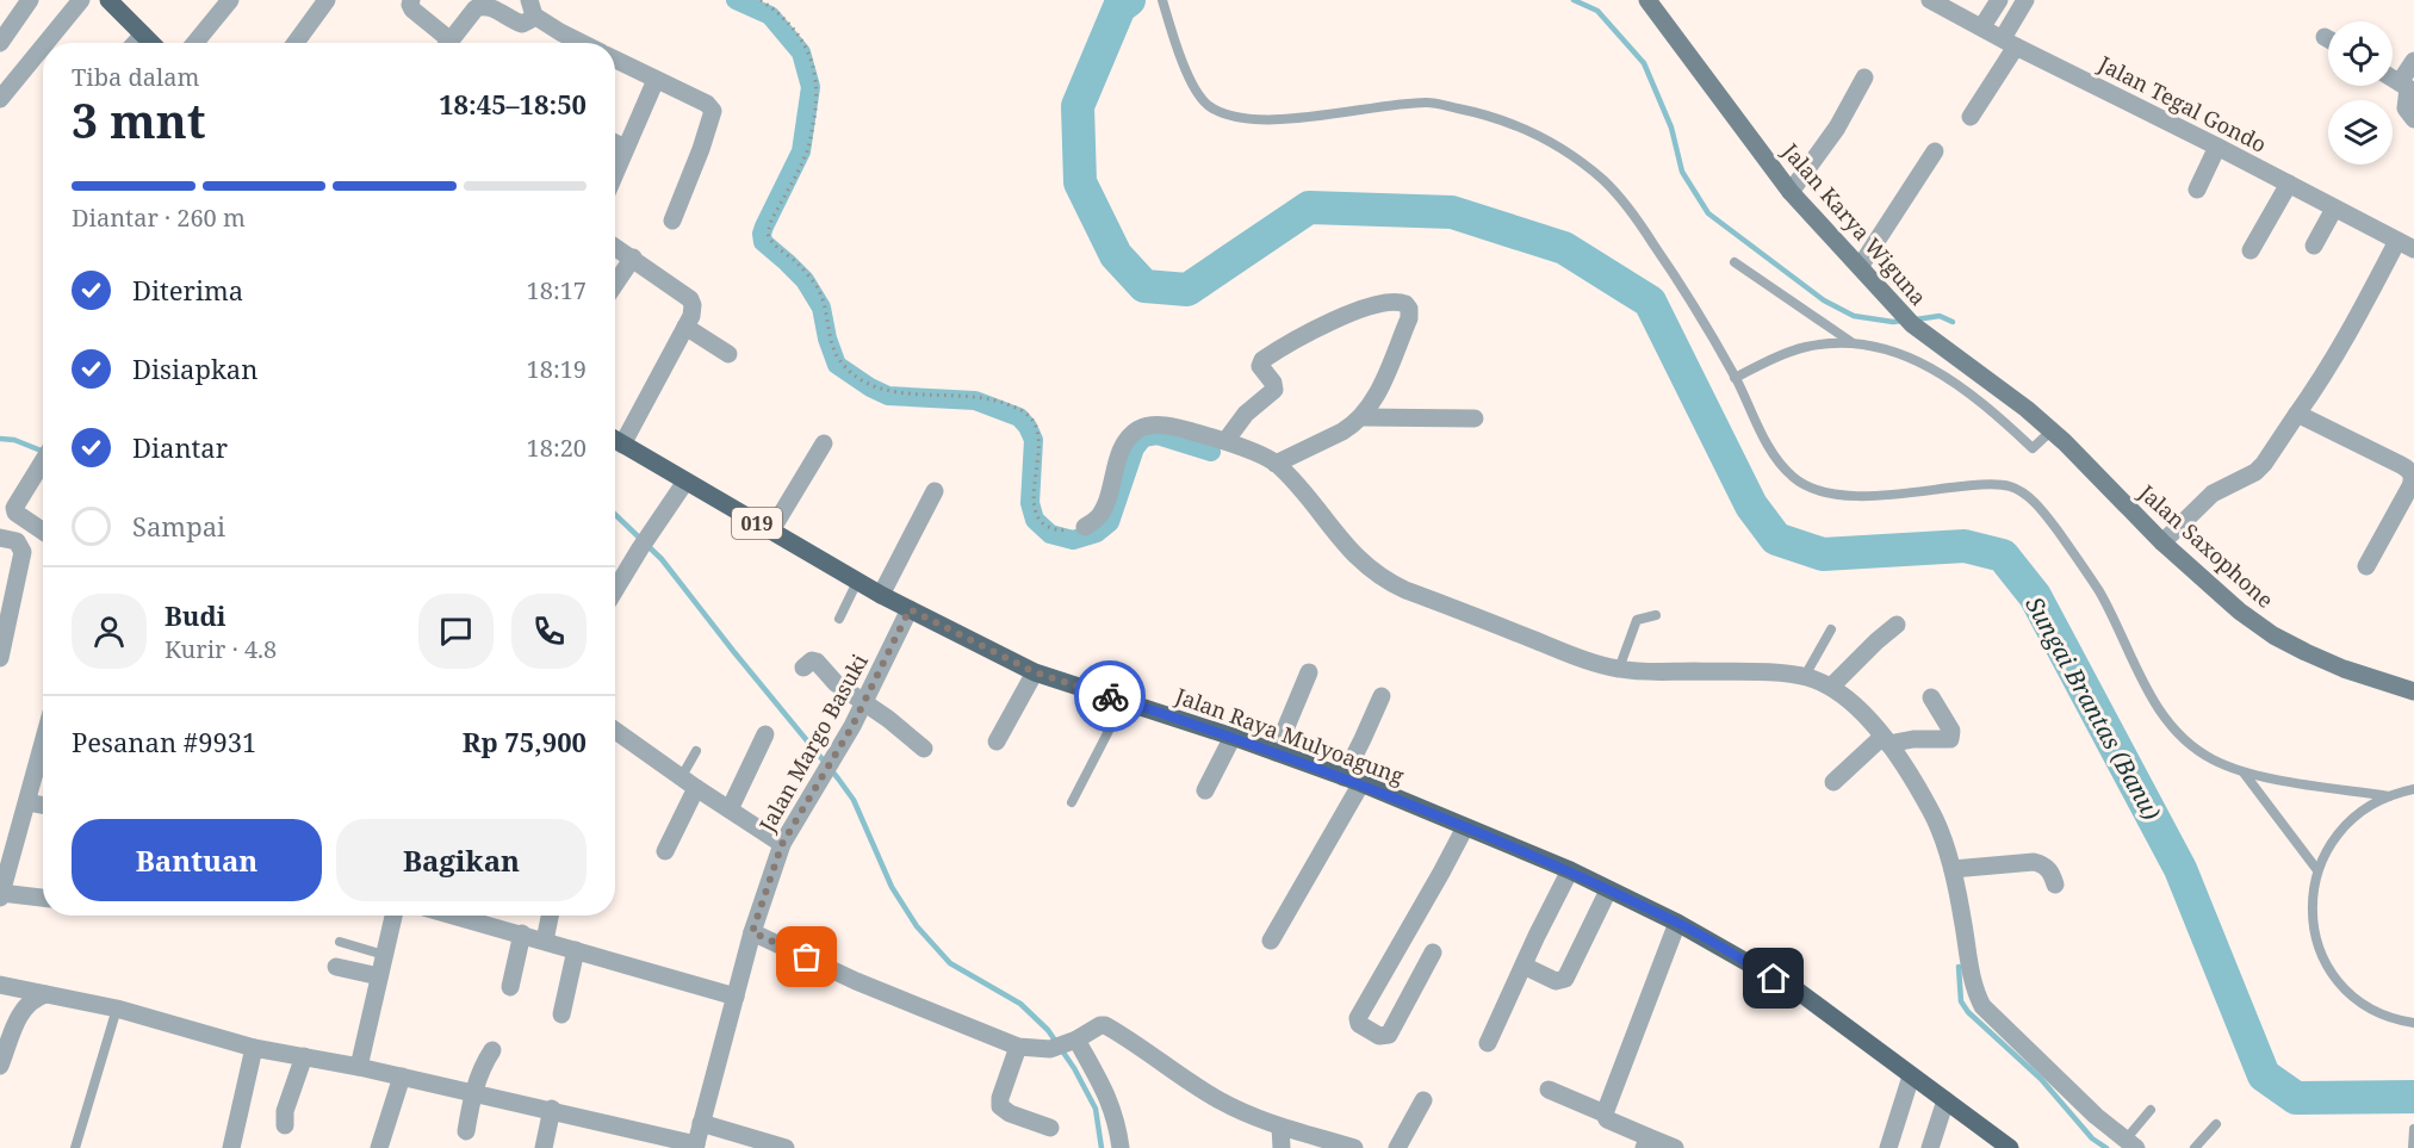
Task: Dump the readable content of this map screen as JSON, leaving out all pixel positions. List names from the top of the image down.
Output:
{
  "streets": {
    "main road": [
      "Jalan Karya Wiguna",
      "019",
      "Jalan Saxophone",
      "Jalan Raya Mulyoagung"
    ],
    "street": ["Jalan Tegal Gondo", "Jalan Margo Basuki"]
  },
  "crossings": [
    ["Jalan Karya Wiguna", "Jalan Saxophone"],
    ["Jalan Raya Mulyoagung", "Jalan Margo Basuki"]
  ],
  "water": ["Sungai Brantas (Banu)"],
  "page": {
    "heading": ["3 mnt", "Tiba dalam", "18:45–18:50"],
    "panel": [
      "Budi",
      "Kurir · 4.8",
      "Pesanan #9931",
      "Rp 75,900"
    ],
    "bar": "Diantar · 260 m",
    "list": [
      ["Diterima", "18:17"],
      ["Disiapkan", "18:19"],
      ["Diantar", "18:20"],
      "Sampai"
    ],
    "buttons": ["Bantuan", "Bagikan"]
  }
}
